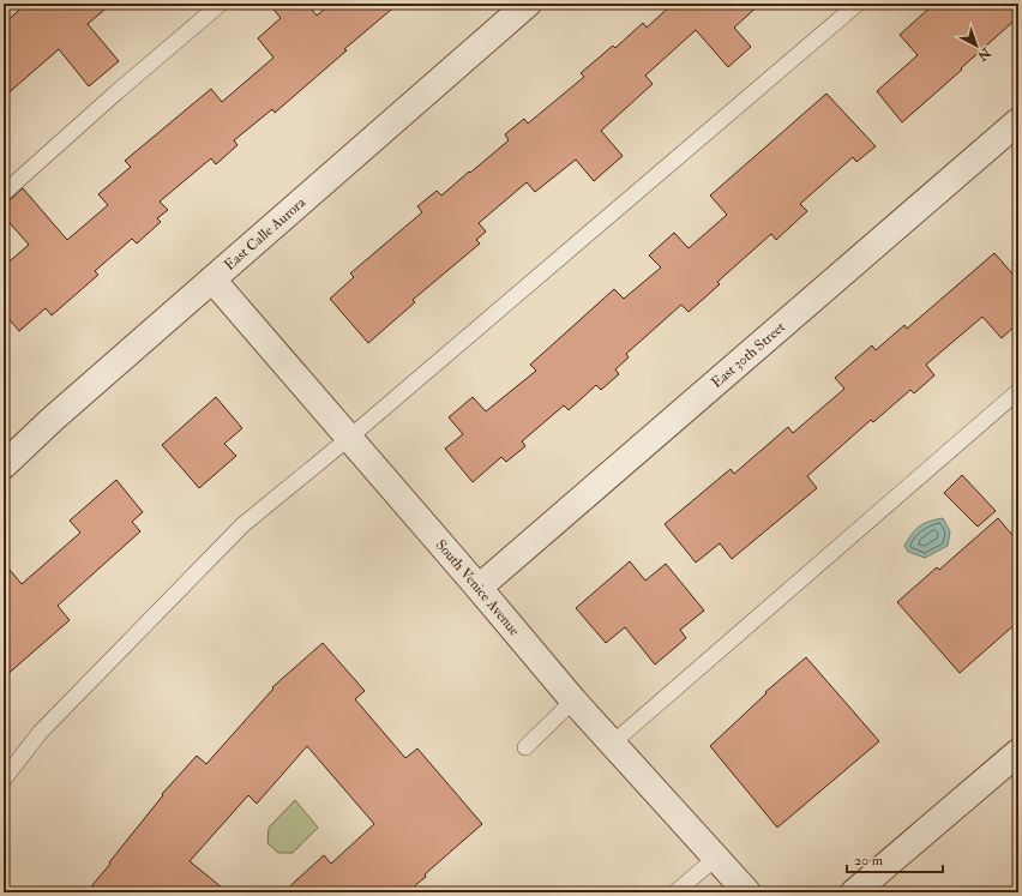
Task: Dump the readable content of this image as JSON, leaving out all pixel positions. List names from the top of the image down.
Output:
{
  "streets": {
    "street": ["East Calle Aurora", "East 30th Street", "South Venice Avenue"]
  },
  "crossings": [
    ["East Calle Aurora", "South Venice Avenue"],
    ["East 30th Street", "South Venice Avenue"]
  ],
  "scale_bar": "20 m",
  "north": "bottom right"
}
